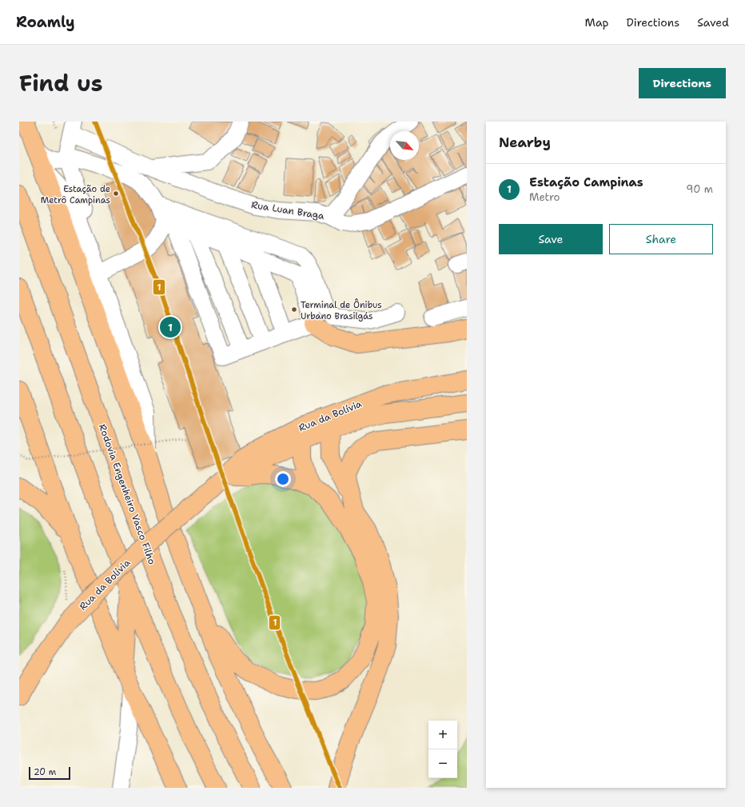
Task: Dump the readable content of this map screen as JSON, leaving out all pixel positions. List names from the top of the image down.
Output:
{
  "streets": {
    "main road": ["Rua da Bolívia", "Rodovia Engenheiro Vasco Filho"],
    "street": ["Rua Luan Braga"]
  },
  "places": ["Estação de Metrô Campinas", "Terminal de Ônibus Urbano Brasilgás"],
  "lines": ["transit line 1"],
  "scale_bar": "20 m",
  "north": "bottom right",
  "page": {
    "header": "Roamly",
    "nav": ["Map", "Directions", "Saved"],
    "title": "Find us",
    "buttons": [
      "Directions",
      ["Save", "Share"]
    ],
    "heading": "Nearby",
    "list": [
      {
        "mark": "1",
        "name": "Estação Campinas",
        "note": "Metro",
        "value": "90 m"
      }
    ],
    "pins": "1",
    "map_buttons": ["+", "−"],
    "scale": "20 m"
  }
}
